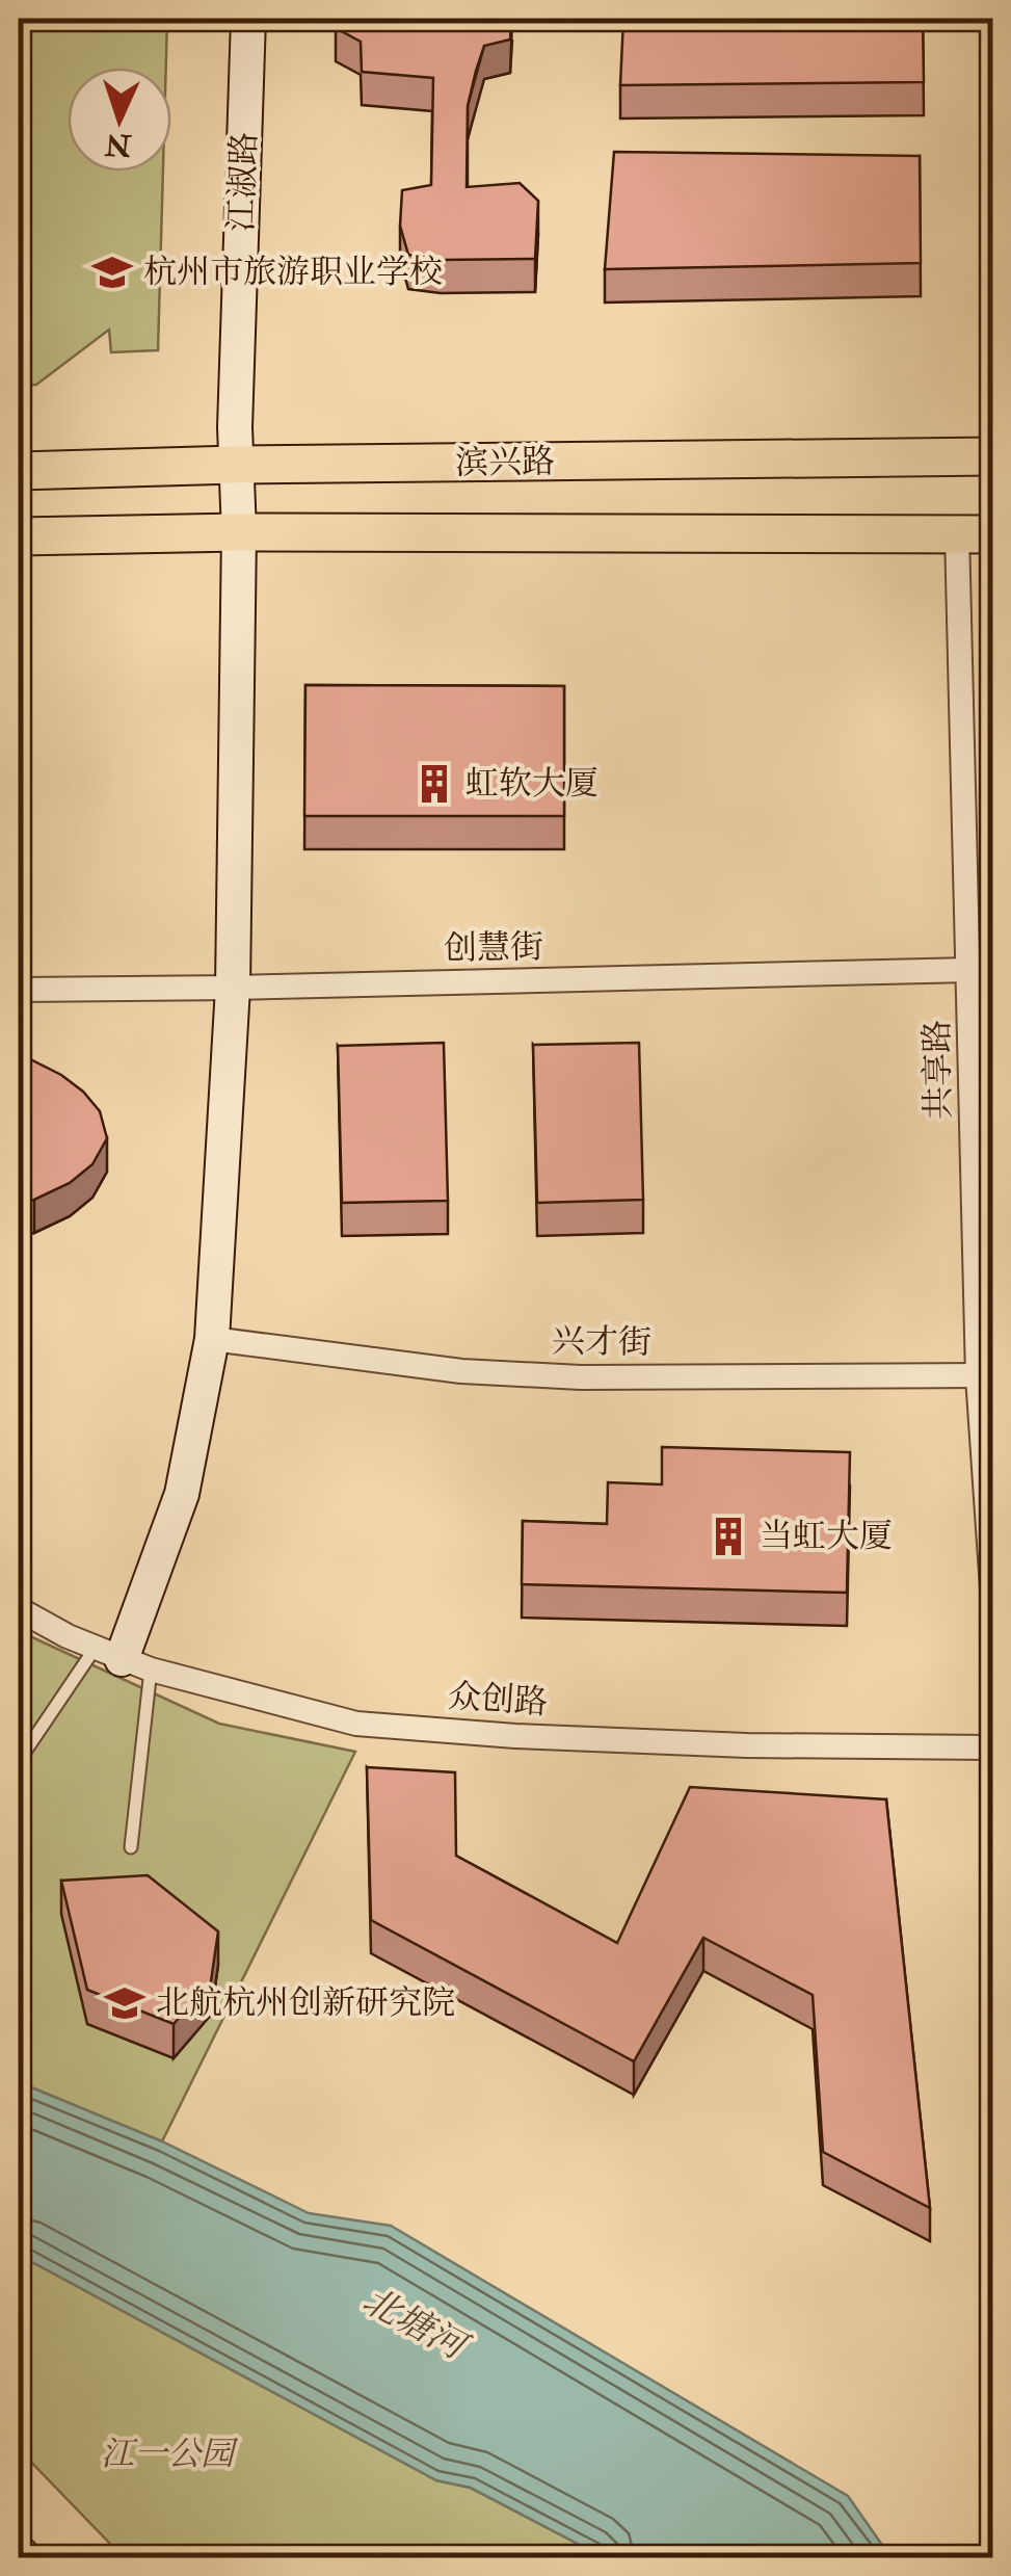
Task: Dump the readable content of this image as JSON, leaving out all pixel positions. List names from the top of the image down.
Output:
{
  "streets": {
    "main road": ["滨兴路"],
    "street": [
      "江淑路",
      "创慧街",
      "共享路",
      "兴才街",
      "众创路"
    ]
  },
  "crossings": [
    ["江淑路", "滨兴路"],
    ["江淑路", "创慧街"],
    ["江淑路", "兴才街"],
    ["江淑路", "众创路"],
    ["滨兴路", "共享路"],
    ["创慧街", "共享路"],
    ["共享路", "兴才街"]
  ],
  "water": ["北塘河"],
  "parks": ["江一公园"],
  "places": {
    "school or university": ["杭州市旅游职业学校", "北航杭州创新研究院"],
    "building": ["虹软大厦", "当虹大厦"]
  },
  "north": "bottom"
}
